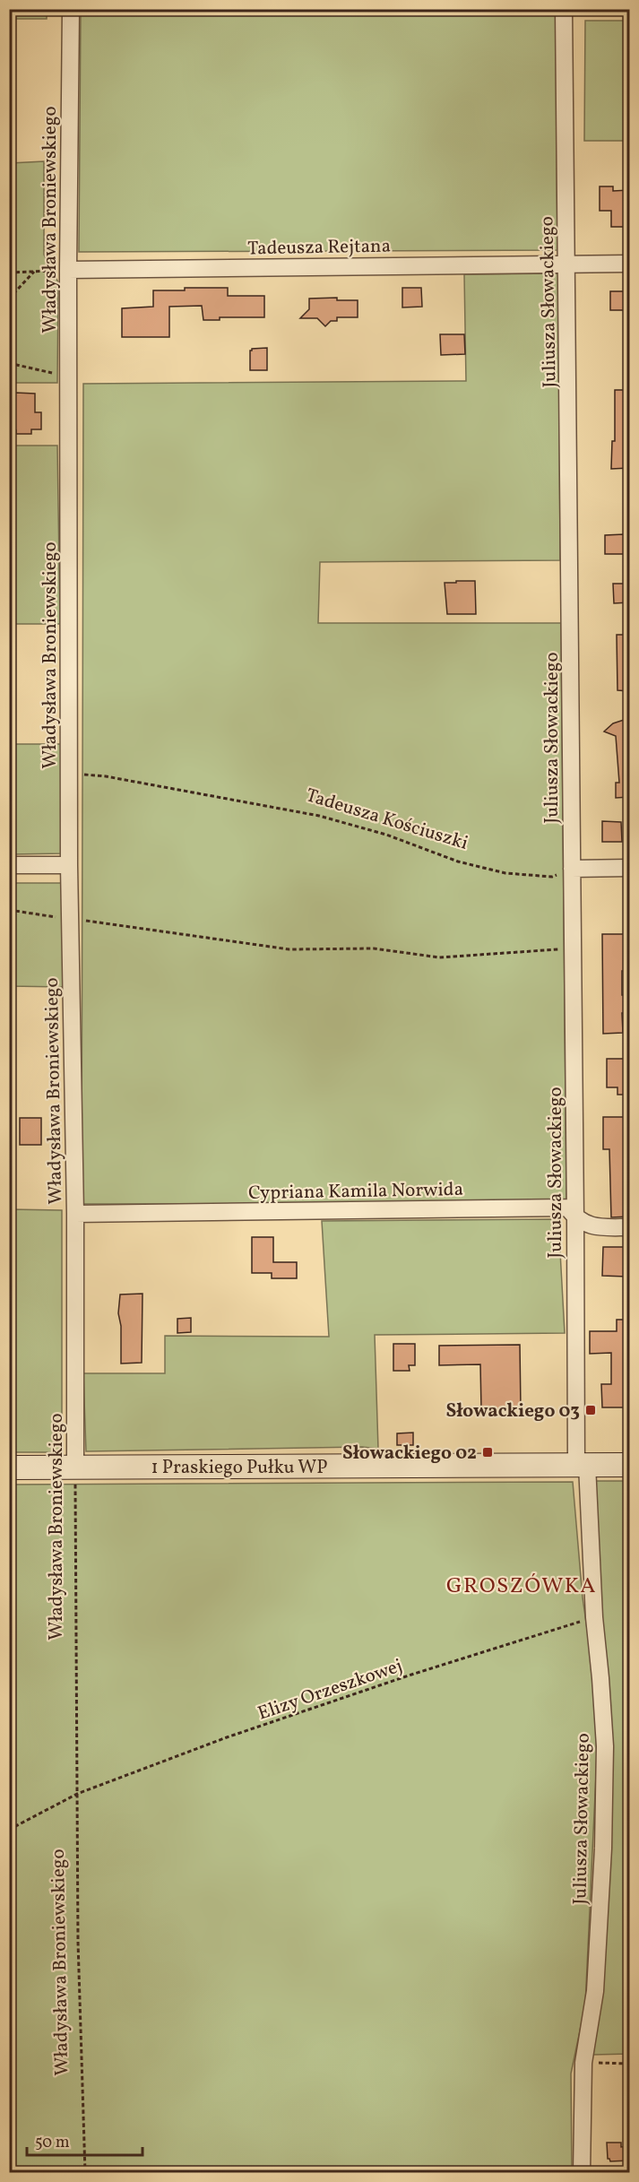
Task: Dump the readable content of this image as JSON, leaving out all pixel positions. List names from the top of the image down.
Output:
{
  "streets": {
    "street": [
      "Władysława Broniewskiego",
      "Tadeusza Rejtana",
      "Juliusza Słowackiego",
      "Cypriana Kamila Norwida",
      "1 Praskiego Pułku WP"
    ],
    "path": ["Tadeusza Kościuszki", "Elizy Orzeszkowej"]
  },
  "crossings": [
    ["Władysława Broniewskiego", "Tadeusza Rejtana"],
    ["Władysława Broniewskiego", "Tadeusza Kościuszki"],
    ["Władysława Broniewskiego", "Cypriana Kamila Norwida"],
    ["Władysława Broniewskiego", "1 Praskiego Pułku WP"],
    ["Władysława Broniewskiego", "Elizy Orzeszkowej"],
    ["Tadeusza Rejtana", "Juliusza Słowackiego"],
    ["Juliusza Słowackiego", "Tadeusza Kościuszki"],
    ["Juliusza Słowackiego", "Cypriana Kamila Norwida"],
    ["Juliusza Słowackiego", "1 Praskiego Pułku WP"],
    ["Juliusza Słowackiego", "Elizy Orzeszkowej"]
  ],
  "districts": ["GROSZÓWKA"],
  "places": {
    "transit": ["Słowackiego 03", "Słowackiego 02"]
  },
  "scale_bar": "50 m"
}
